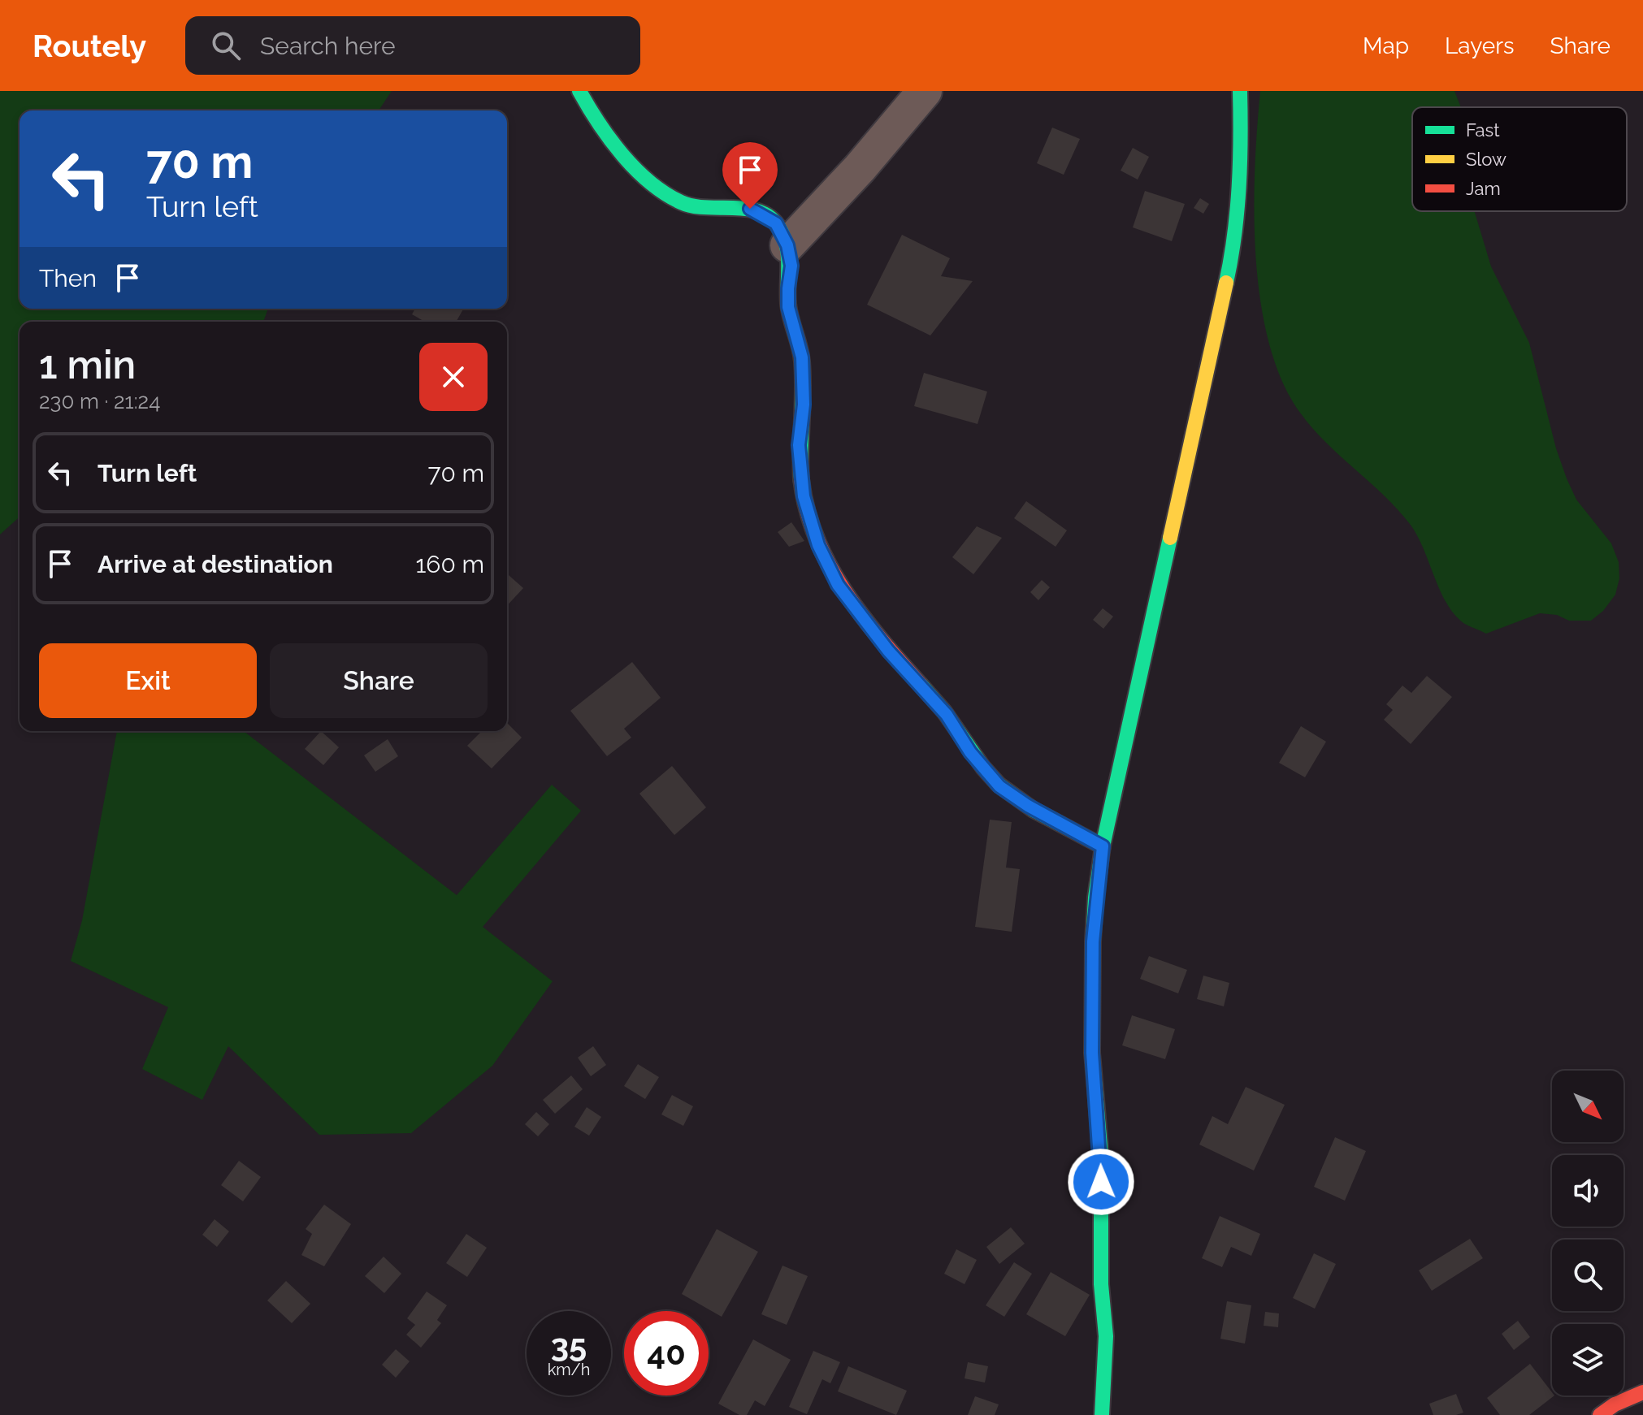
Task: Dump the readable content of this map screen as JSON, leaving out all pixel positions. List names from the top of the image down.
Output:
{
  "legend": ["Fast", "Slow", "Jam"],
  "north": "bottom right",
  "page": {
    "header": "Routely",
    "search": "Search here",
    "nav": ["Map", "Layers", "Share"],
    "turn": ["70 m", "Turn left"],
    "then": "Then",
    "heading": ["1 min", "230 m · 21:24"],
    "list": [
      {
        "name": "Turn left",
        "value": "70 m"
      },
      {
        "name": "Arrive at destination",
        "value": "160 m"
      }
    ],
    "buttons": ["Exit", "Share"],
    "speed": "35 km/h",
    "limit": "40"
  }
}
